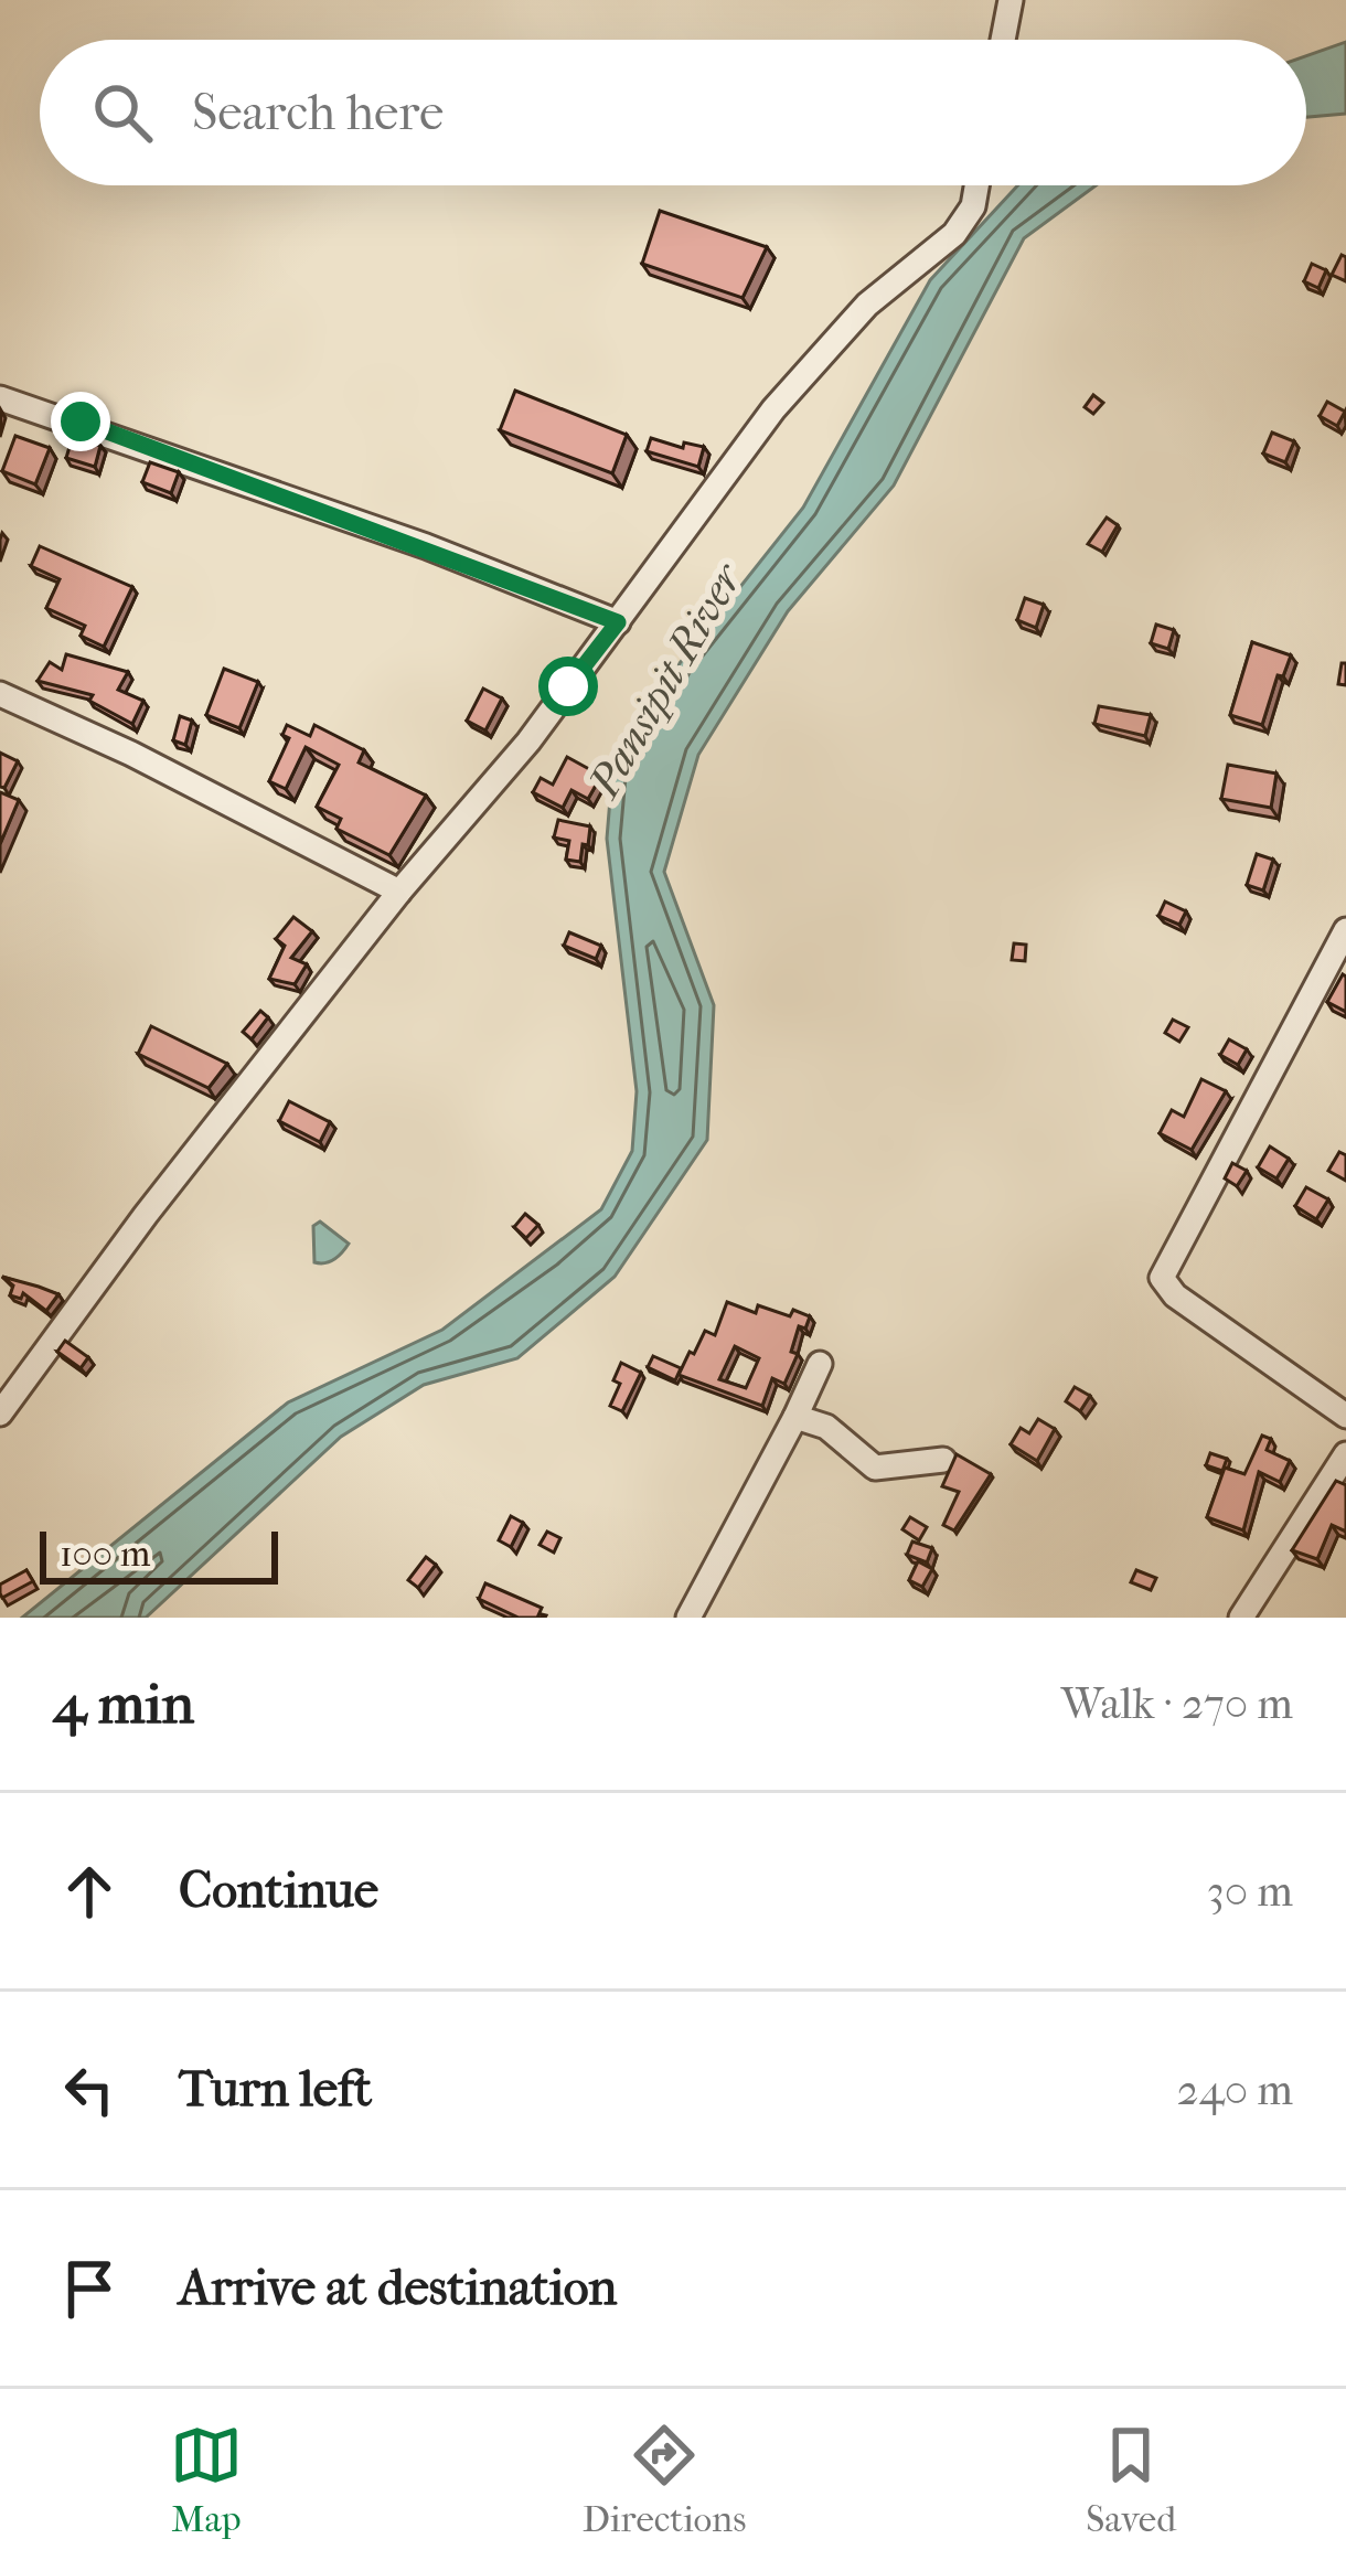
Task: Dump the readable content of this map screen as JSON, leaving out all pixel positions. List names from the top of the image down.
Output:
{
  "water": ["Pansipit River"],
  "scale_bar": "100 m",
  "page": {
    "search": "Search here",
    "scale": "100 m",
    "heading": ["4 min", "Walk · 270 m"],
    "list": [
      ["Continue", "30 m"],
      ["Turn left", "240 m"],
      "Arrive at destination"
    ],
    "nav": ["Map", "Directions", "Saved"]
  }
}
